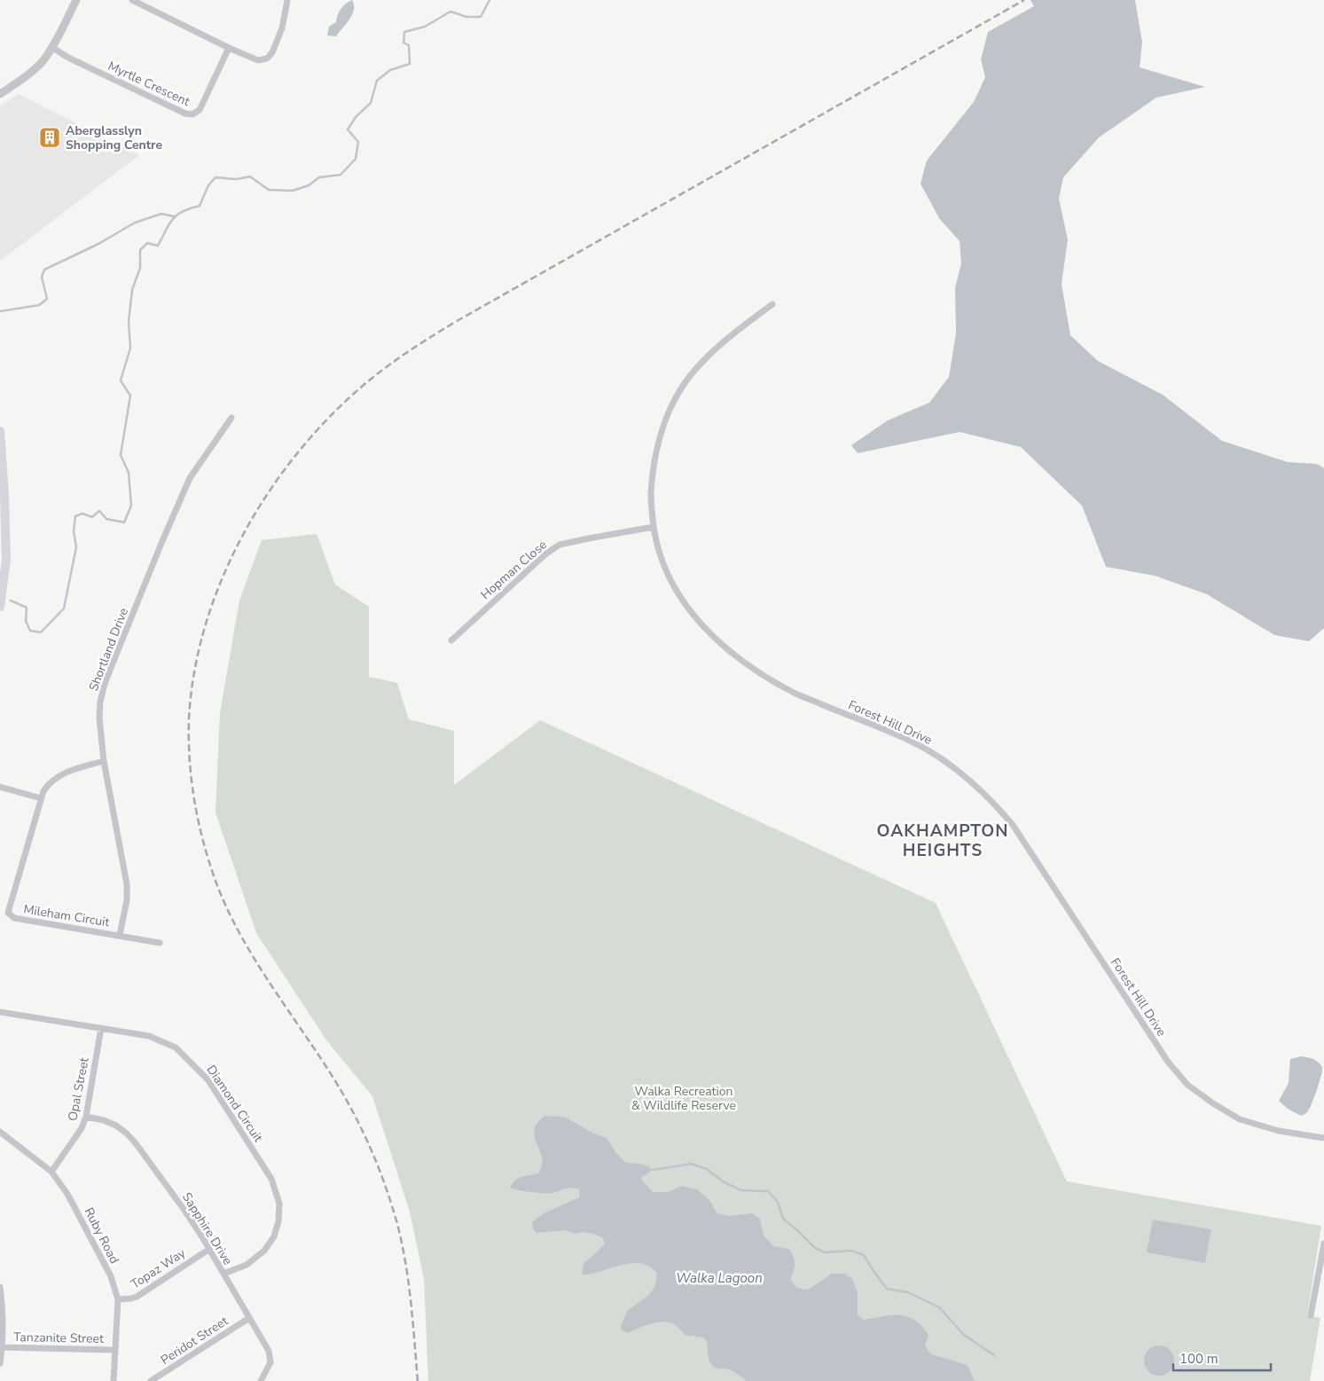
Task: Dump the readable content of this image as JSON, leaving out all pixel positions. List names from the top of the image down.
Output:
{
  "streets": {
    "street": [
      "Myrtle Crescent",
      "Hopman Close",
      "Shortland Drive",
      "Forest Hill Drive",
      "Mileham Circuit",
      "Opal Street",
      "Diamond Circuit",
      "Sapphire Drive",
      "Ruby Road",
      "Topaz Way",
      "Tanzanite Street",
      "Peridot Street"
    ]
  },
  "crossings": [
    ["Hopman Close", "Forest Hill Drive"],
    ["Shortland Drive", "Mileham Circuit"],
    ["Opal Street", "Diamond Circuit"],
    ["Opal Street", "Sapphire Drive"],
    ["Opal Street", "Ruby Road"],
    ["Diamond Circuit", "Sapphire Drive"],
    ["Sapphire Drive", "Topaz Way"],
    ["Sapphire Drive", "Peridot Street"],
    ["Ruby Road", "Topaz Way"],
    ["Ruby Road", "Tanzanite Street"]
  ],
  "districts": ["OAKHAMPTON HEIGHTS"],
  "water": ["Walka Lagoon"],
  "parks": ["Walka Recreation & Wildlife Reserve"],
  "places": {
    "building": ["Aberglasslyn Shopping Centre"]
  },
  "scale_bar": "100 m"
}
